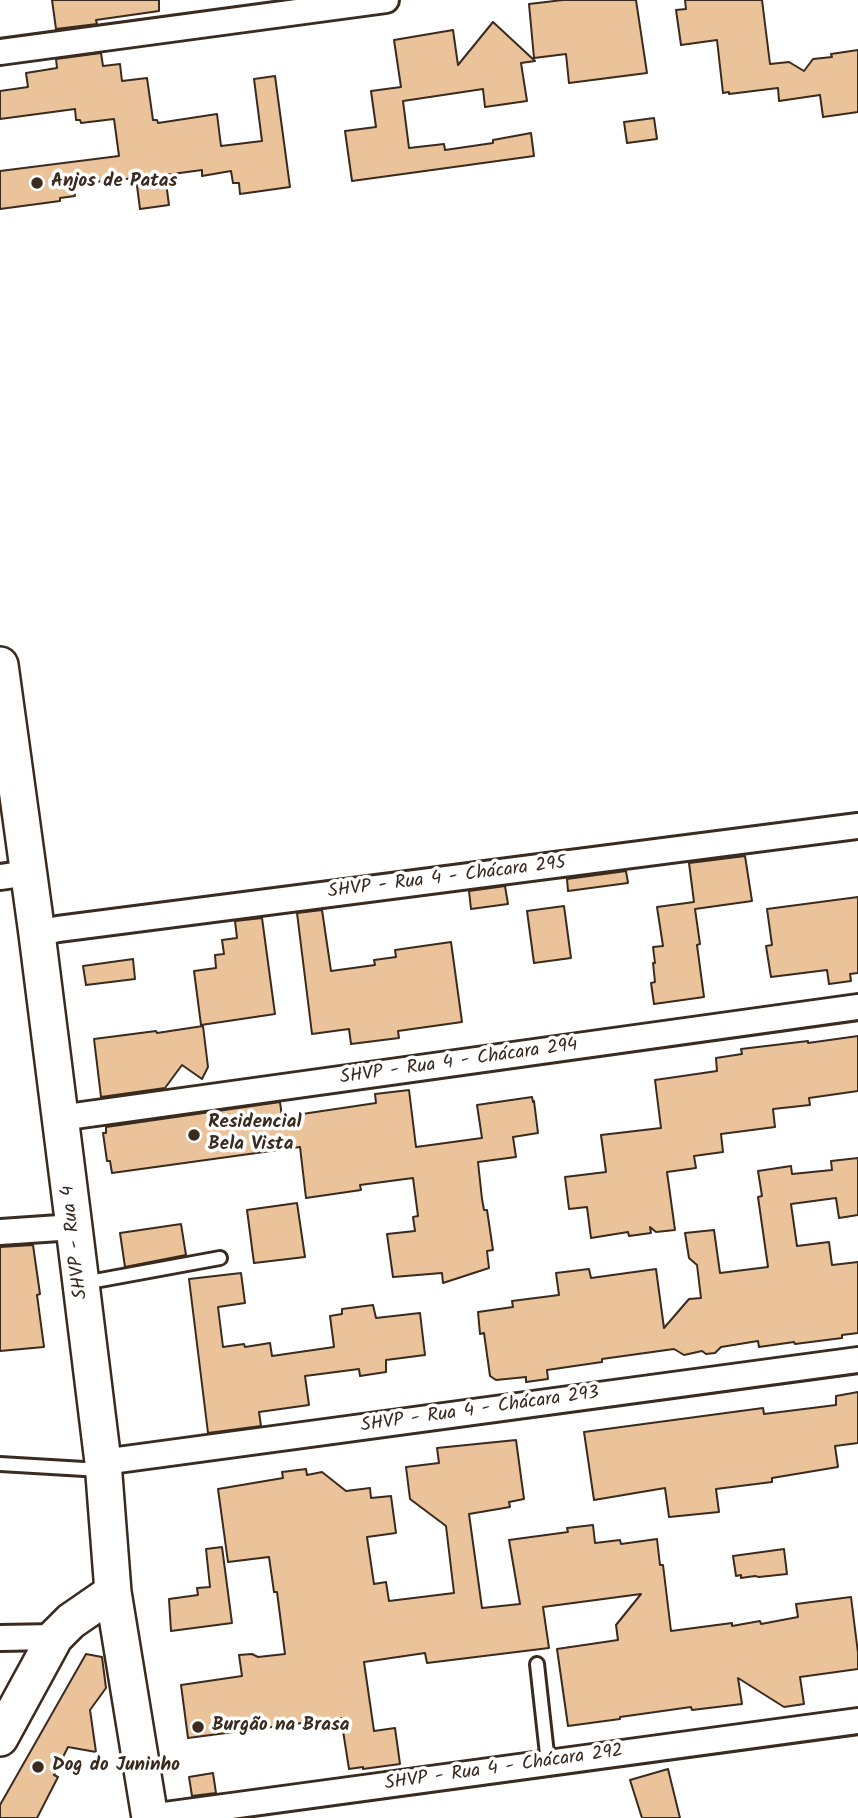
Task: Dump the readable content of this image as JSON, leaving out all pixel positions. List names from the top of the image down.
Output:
{
  "streets": {
    "street": [
      "SHVP - Rua 4 - Chácara 295",
      "SHVP - Rua 4 - Chácara 294",
      "SHVP - Rua 4",
      "SHVP - Rua 4 - Chácara 293",
      "SHVP - Rua 4 - Chácara 292"
    ]
  },
  "crossings": [
    ["SHVP - Rua 4 - Chácara 295", "SHVP - Rua 4"],
    ["SHVP - Rua 4 - Chácara 294", "SHVP - Rua 4"],
    ["SHVP - Rua 4", "SHVP - Rua 4 - Chácara 293"],
    ["SHVP - Rua 4", "SHVP - Rua 4 - Chácara 292"]
  ],
  "places": [
    "Anjos de Patas",
    "Residencial Bela Vista",
    "Burgão na Brasa",
    "Dog do Juninho"
  ]
}
